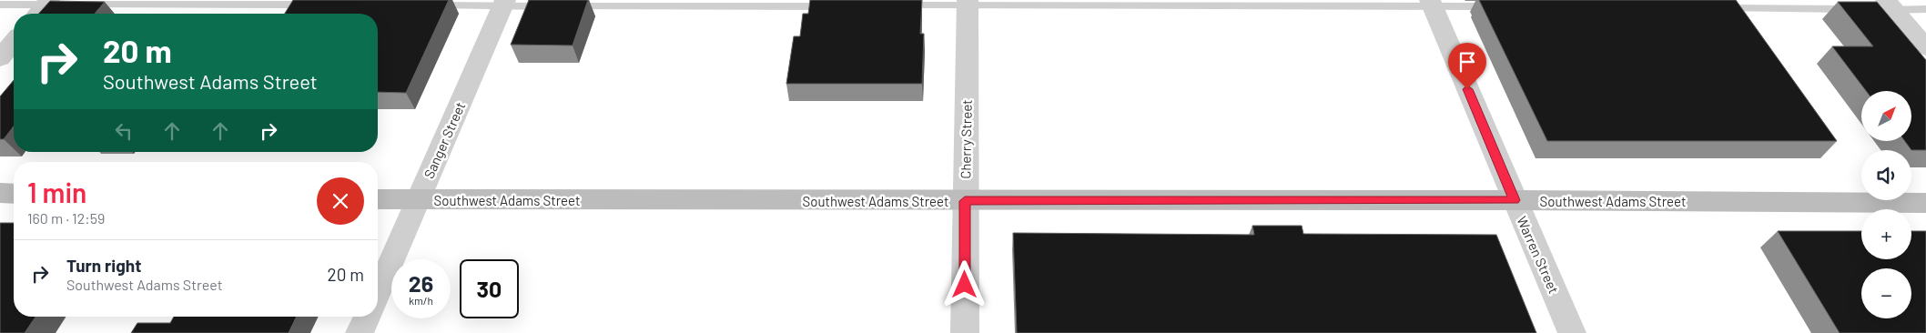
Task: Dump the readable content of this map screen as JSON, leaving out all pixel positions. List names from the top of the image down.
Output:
{
  "streets": {
    "main road": ["Southwest Adams Street"],
    "street": ["Cherry Street", "Sanger Street", "Warren Street"]
  },
  "crossings": [
    ["Cherry Street", "Southwest Adams Street"],
    ["Sanger Street", "Southwest Adams Street"],
    ["Southwest Adams Street", "Warren Street"]
  ],
  "north": "top right",
  "page": {
    "turn": ["20 m", "Southwest Adams Street"],
    "map_buttons": ["+", "−"],
    "heading": ["1 min", "160 m · 12:59"],
    "list": [
      {
        "name": "Turn right",
        "note": "Southwest Adams Street",
        "value": "20 m"
      }
    ],
    "speed": "26 km/h",
    "limit": "30"
  }
}
